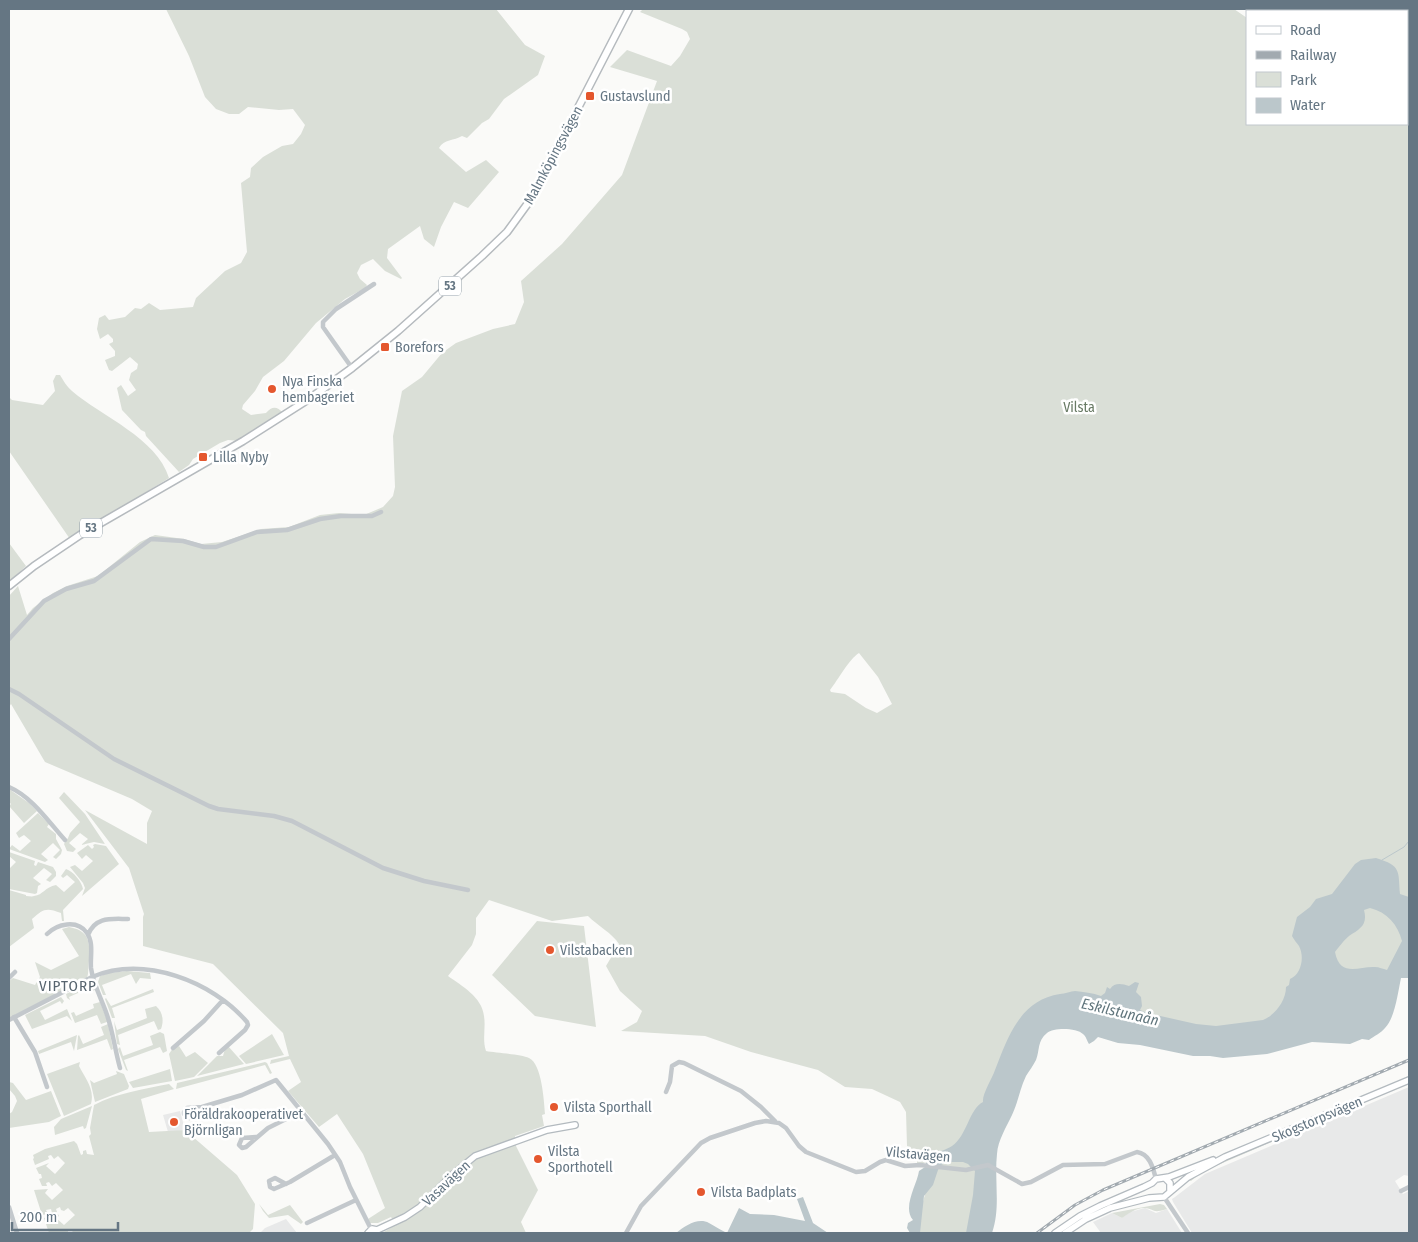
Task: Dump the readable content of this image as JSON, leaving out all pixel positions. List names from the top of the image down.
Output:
{
  "streets": {
    "main road": [
      "Malmköpingsvägen",
      "53",
      "Skogstorpsvägen",
      "Vasavägen"
    ],
    "street": ["Vilstavägen"]
  },
  "crossings": [
    ["Skogstorpsvägen", "Vilstavägen"]
  ],
  "districts": ["VIPTORP"],
  "water": ["Eskilstunaån"],
  "parks": ["Vilsta"],
  "places": {
    "transit": ["Gustavslund", "Borefors", "Lilla Nyby"],
    "other": [
      "Nya Finska hembageriet",
      "Vilstabacken",
      "Vilsta Sporthall",
      "Föräldrakooperativet Björnligan",
      "Vilsta Sporthotell",
      "Vilsta Badplats"
    ]
  },
  "legend": [
    "Road",
    "Railway",
    "Park",
    "Water"
  ],
  "scale_bar": "200 m"
}
